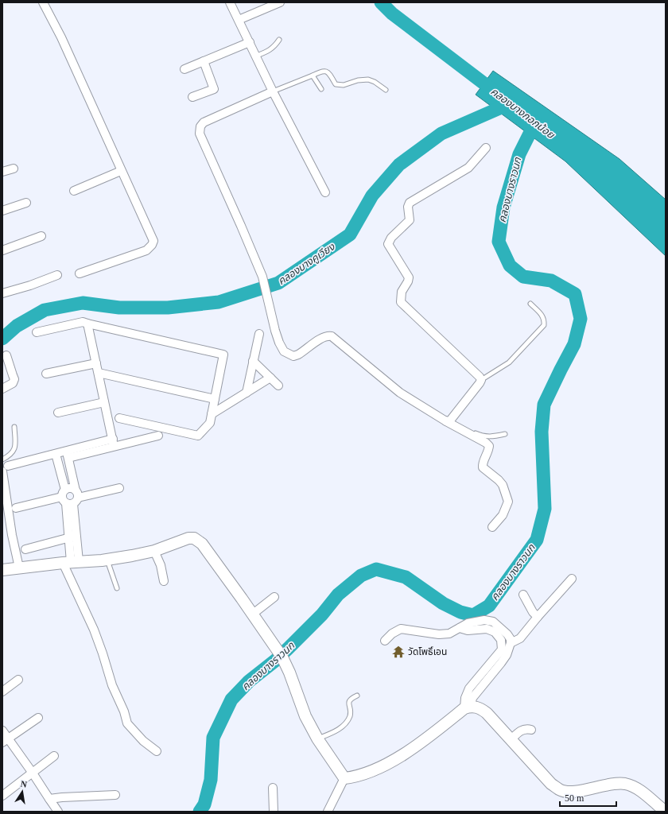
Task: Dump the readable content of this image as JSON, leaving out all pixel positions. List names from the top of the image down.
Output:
{
  "water": ["คลองบางกอกน้อย", "คลองบางราวนก", "คลองบางคูเวียง"],
  "places": {
    "temple": ["วัดโพธิ์เอน"]
  },
  "scale_bar": "50 m",
  "north": "top"
}
